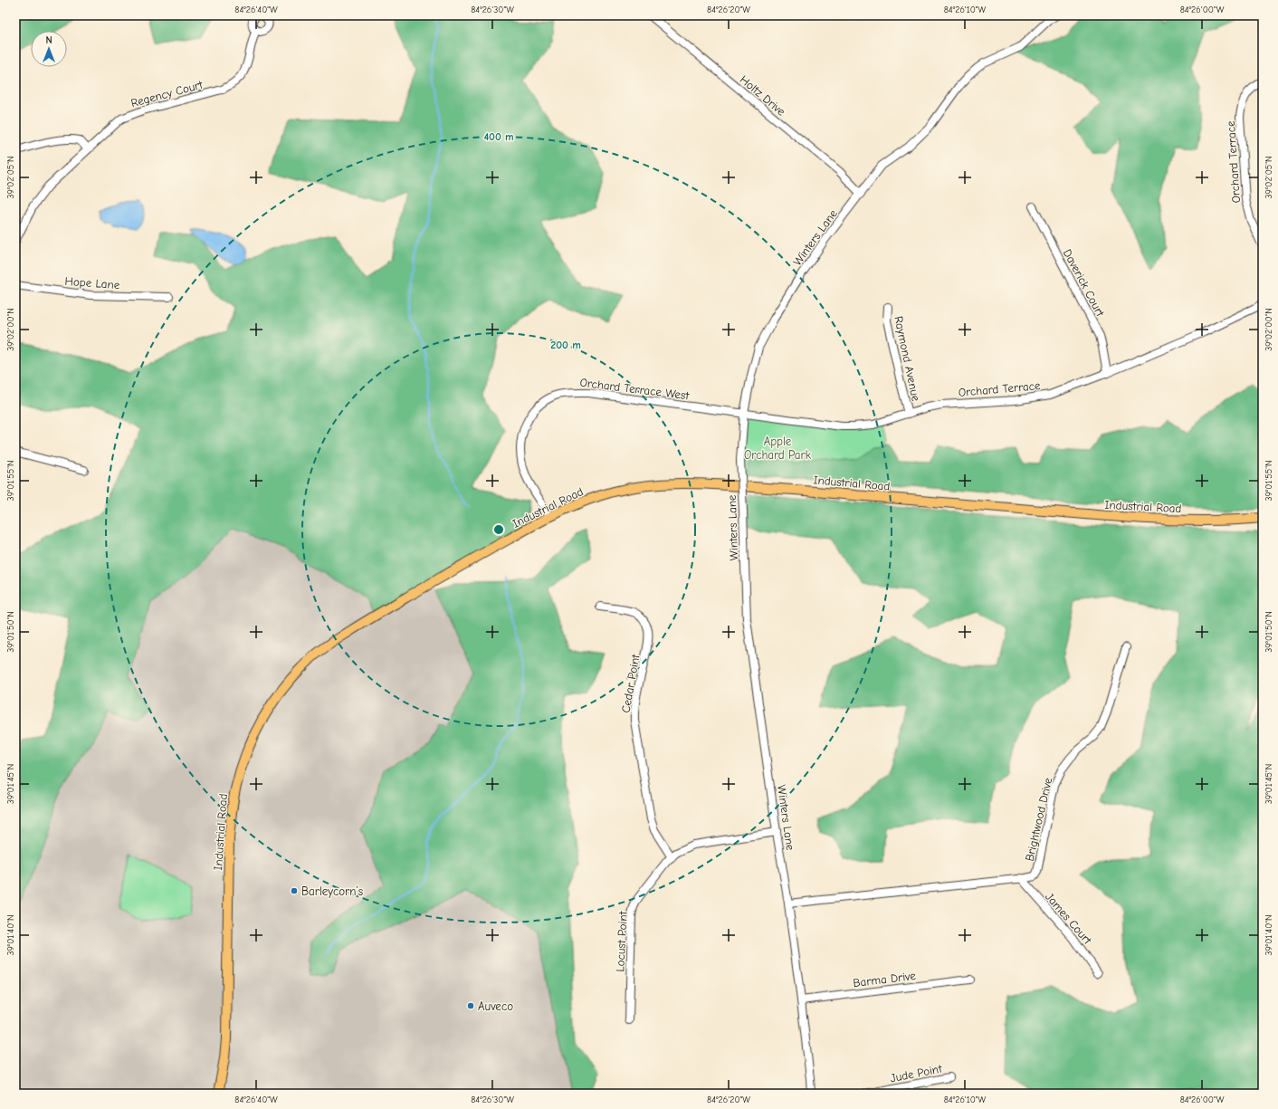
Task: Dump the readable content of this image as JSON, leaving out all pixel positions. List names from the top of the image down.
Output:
{
  "streets": {
    "main road": ["Industrial Road"],
    "street": [
      "Regency Court",
      "Holtz Drive",
      "Orchard Terrace",
      "Winters Lane",
      "Hope Lane",
      "Daverick Court",
      "Raymond Avenue",
      "Orchard Terrace West",
      "Cedar Point",
      "Brightwood Drive",
      "James Court",
      "Locust Point",
      "Barma Drive",
      "Jude Point"
    ]
  },
  "crossings": [
    ["Holtz Drive", "Winters Lane"],
    ["Orchard Terrace", "Winters Lane"],
    ["Orchard Terrace", "Daverick Court"],
    ["Orchard Terrace", "Raymond Avenue"],
    ["Orchard Terrace", "Orchard Terrace West"],
    ["Winters Lane", "Orchard Terrace West"],
    ["Winters Lane", "Brightwood Drive"],
    ["Winters Lane", "Locust Point"],
    ["Winters Lane", "Barma Drive"],
    ["Orchard Terrace West", "Industrial Road"],
    ["Cedar Point", "Locust Point"],
    ["Brightwood Drive", "James Court"]
  ],
  "parks": ["Apple Orchard Park"],
  "places": ["Barleycorn’s", "Auveco"],
  "north": "top",
  "coordinates": [
    "84°26'40\"W",
    "84°26'30\"W",
    "84°26'20\"W",
    "84°26'10\"W",
    "84°26'00\"W",
    "39°02'05\"N",
    "39°02'00\"N",
    "39°01'55\"N",
    "39°01'50\"N",
    "39°01'45\"N",
    "39°01'40\"N"
  ],
  "rings": ["400 m", "200 m"]
}
